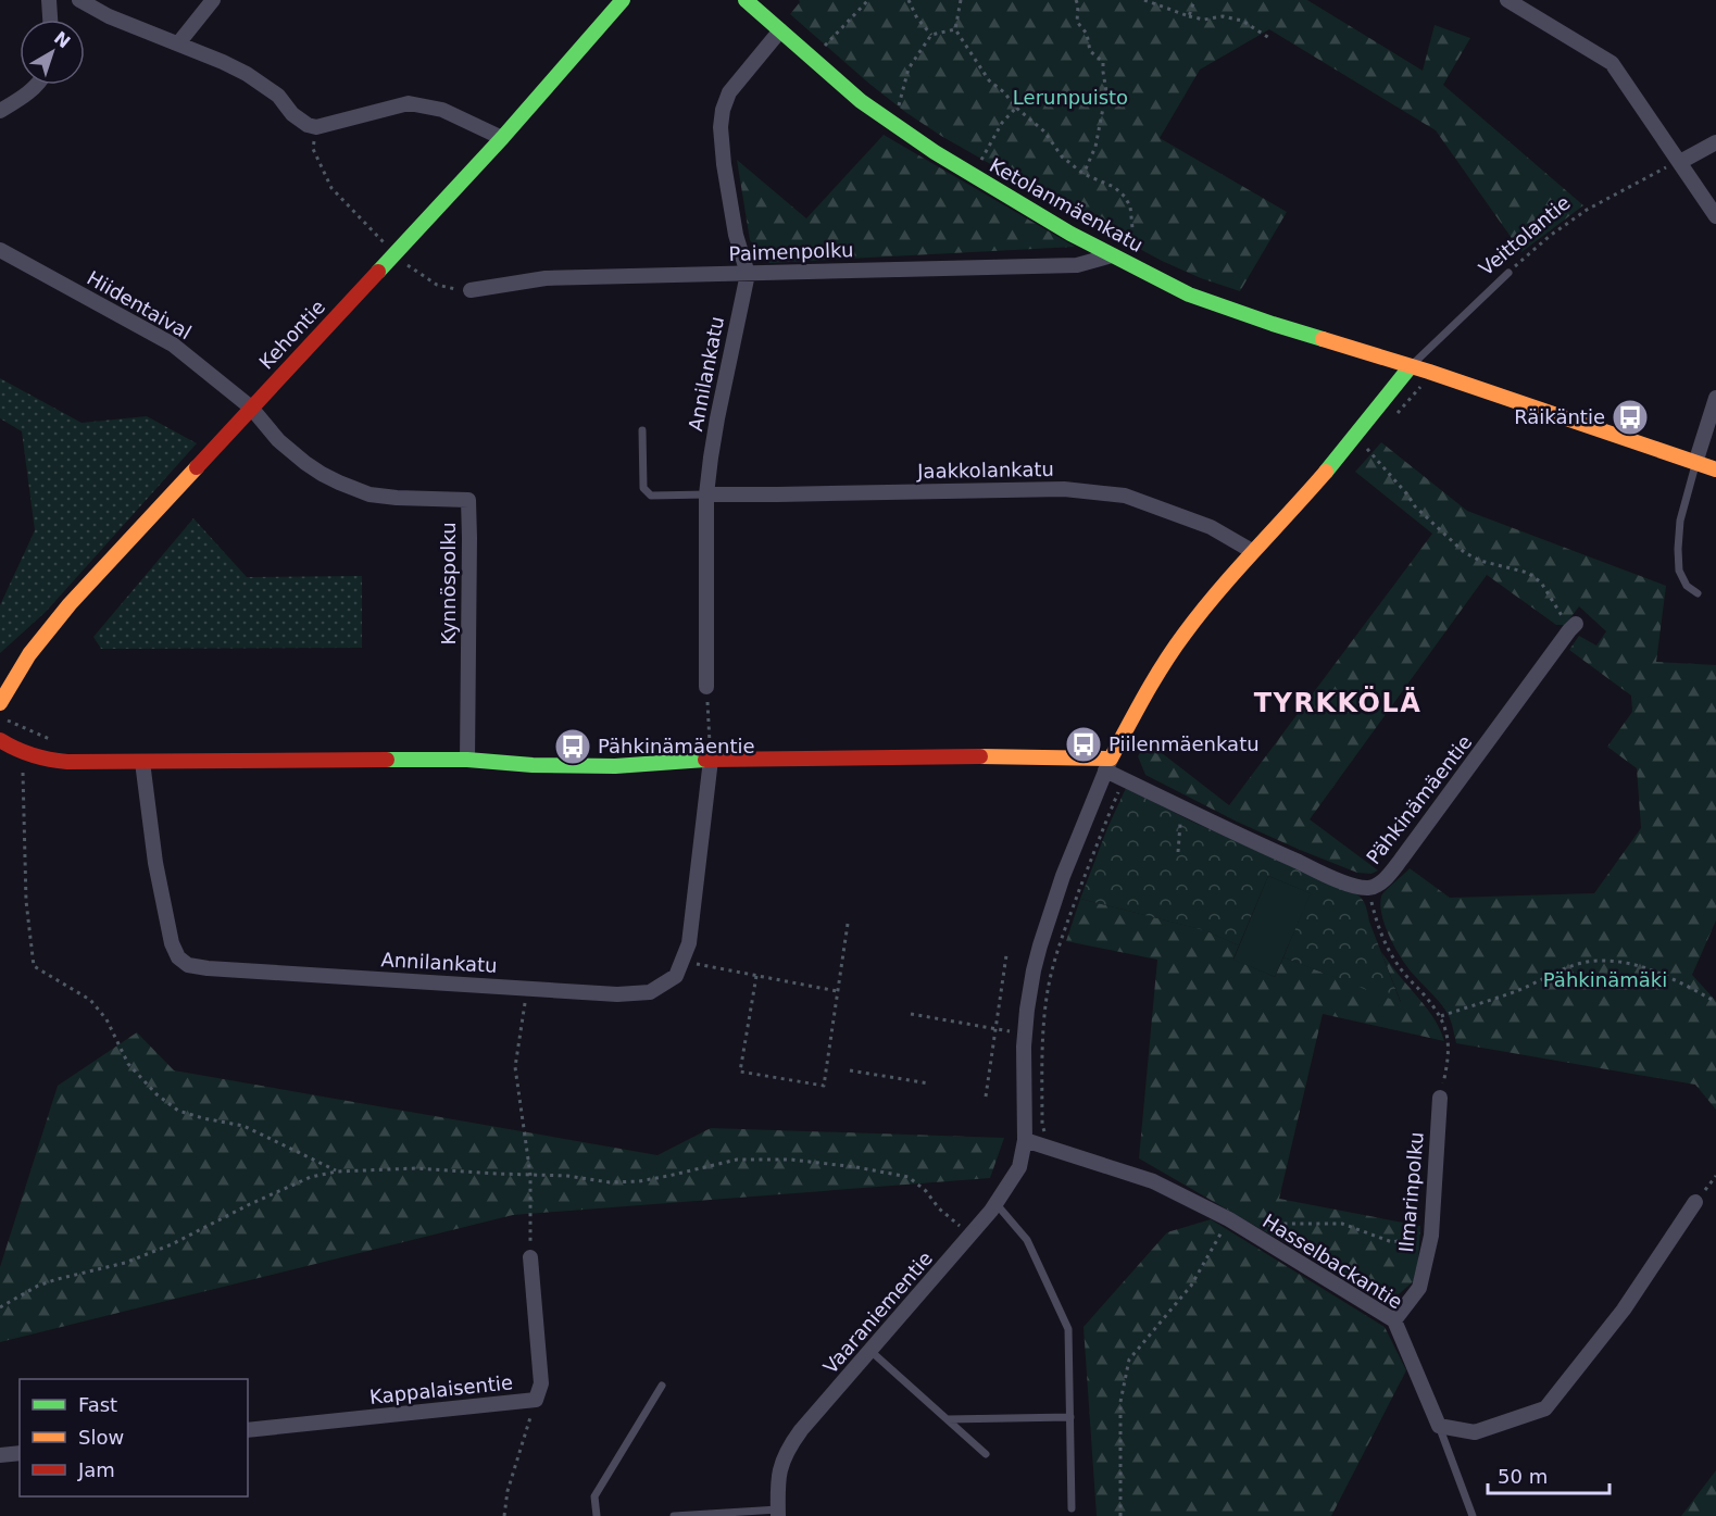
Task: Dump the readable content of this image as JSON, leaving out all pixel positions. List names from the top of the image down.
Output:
{
  "streets": {
    "street": [
      "Ketolanmäenkatu",
      "Paimenpolku",
      "Hiidentaival",
      "Kehontie",
      "Annilankatu",
      "Jaakkolankatu",
      "Kynnöspolku",
      "Pähkinämäentie",
      "Ilmarinpolku",
      "Hasselbackantie",
      "Vaaraniementie",
      "Kappalaisentie"
    ],
    "lane": ["Veittolantie"]
  },
  "crossings": [
    ["Ketolanmäenkatu", "Veittolantie"],
    ["Ketolanmäenkatu", "Paimenpolku"],
    ["Ketolanmäenkatu", "Annilankatu"],
    ["Paimenpolku", "Annilankatu"],
    ["Hiidentaival", "Kehontie"],
    ["Hiidentaival", "Kynnöspolku"],
    ["Kehontie", "Kynnöspolku"],
    ["Annilankatu", "Jaakkolankatu"],
    ["Annilankatu", "Pähkinämäentie"],
    ["Kynnöspolku", "Pähkinämäentie"],
    ["Ilmarinpolku", "Hasselbackantie"],
    ["Hasselbackantie", "Vaaraniementie"]
  ],
  "districts": ["TYRKKÖLÄ"],
  "parks": ["Lerunpuisto", "Pähkinämäki"],
  "places": {
    "bus stop": ["Räikäntie", "Piilenmäenkatu", "Pähkinämäentie"]
  },
  "legend": ["Fast", "Slow", "Jam"],
  "scale_bar": "50 m",
  "north": "top right"
}
